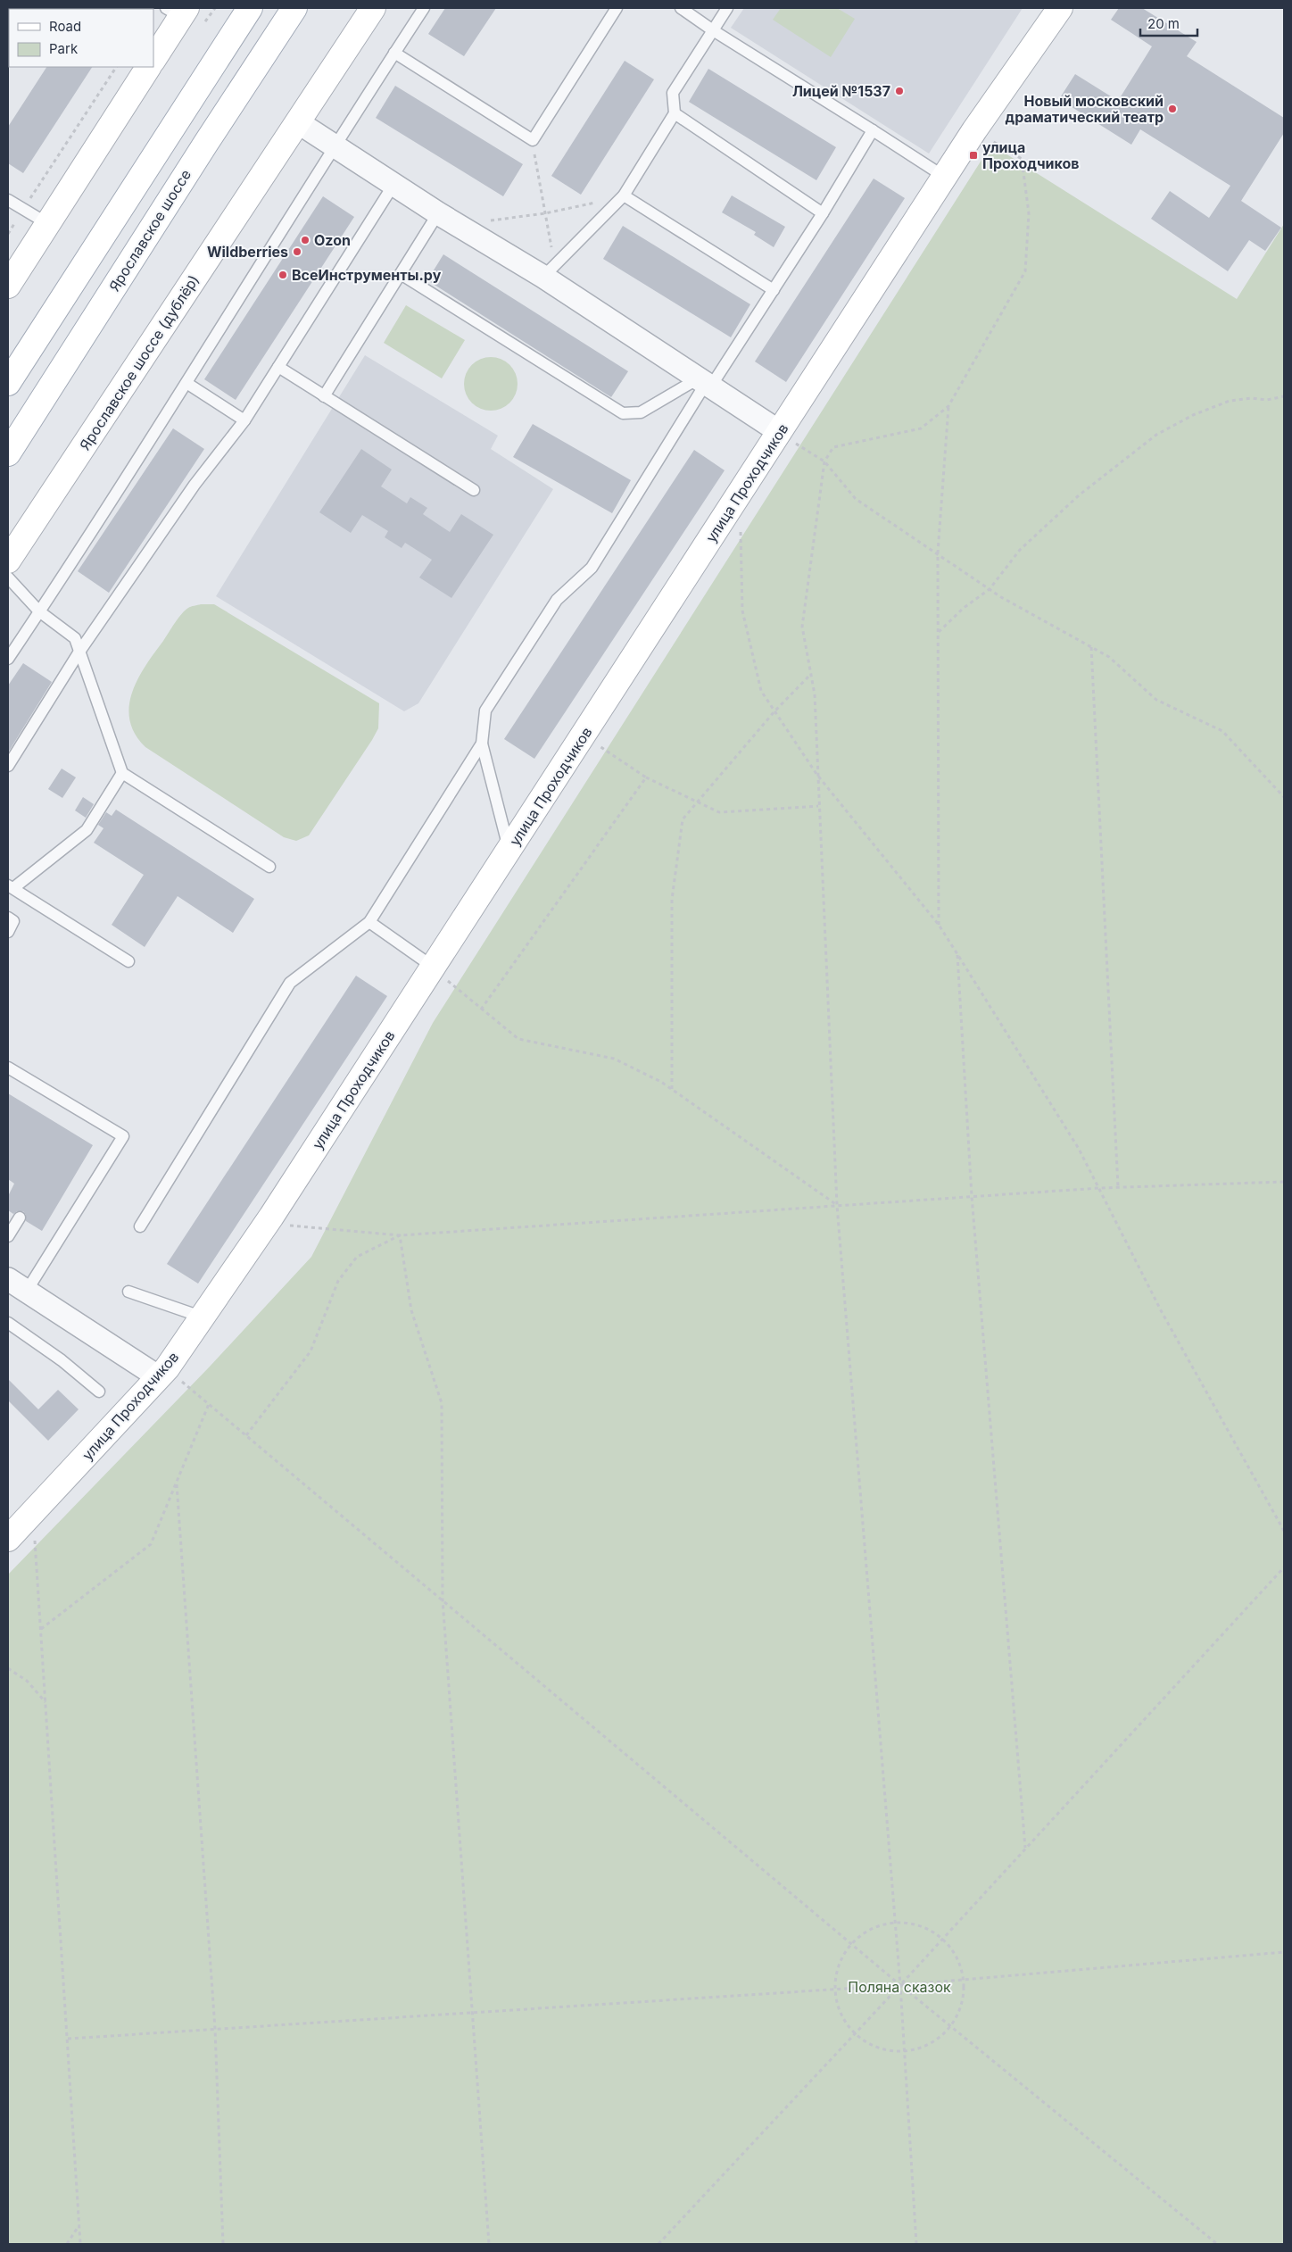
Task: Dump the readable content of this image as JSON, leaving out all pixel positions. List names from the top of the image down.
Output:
{
  "streets": {
    "street": ["Ярославское шоссе", "Ярославское шоссе (дублёр)", "улица Проходчиков"]
  },
  "parks": ["Поляна сказок"],
  "places": {
    "other": [
      "Лицей №1537",
      "Новый московский драматический театр",
      "Ozon",
      "Wildberries",
      "ВсеИнструменты.ру"
    ],
    "transit": ["улица Проходчиков"]
  },
  "legend": ["Road", "Park"],
  "scale_bar": "20 m"
}
